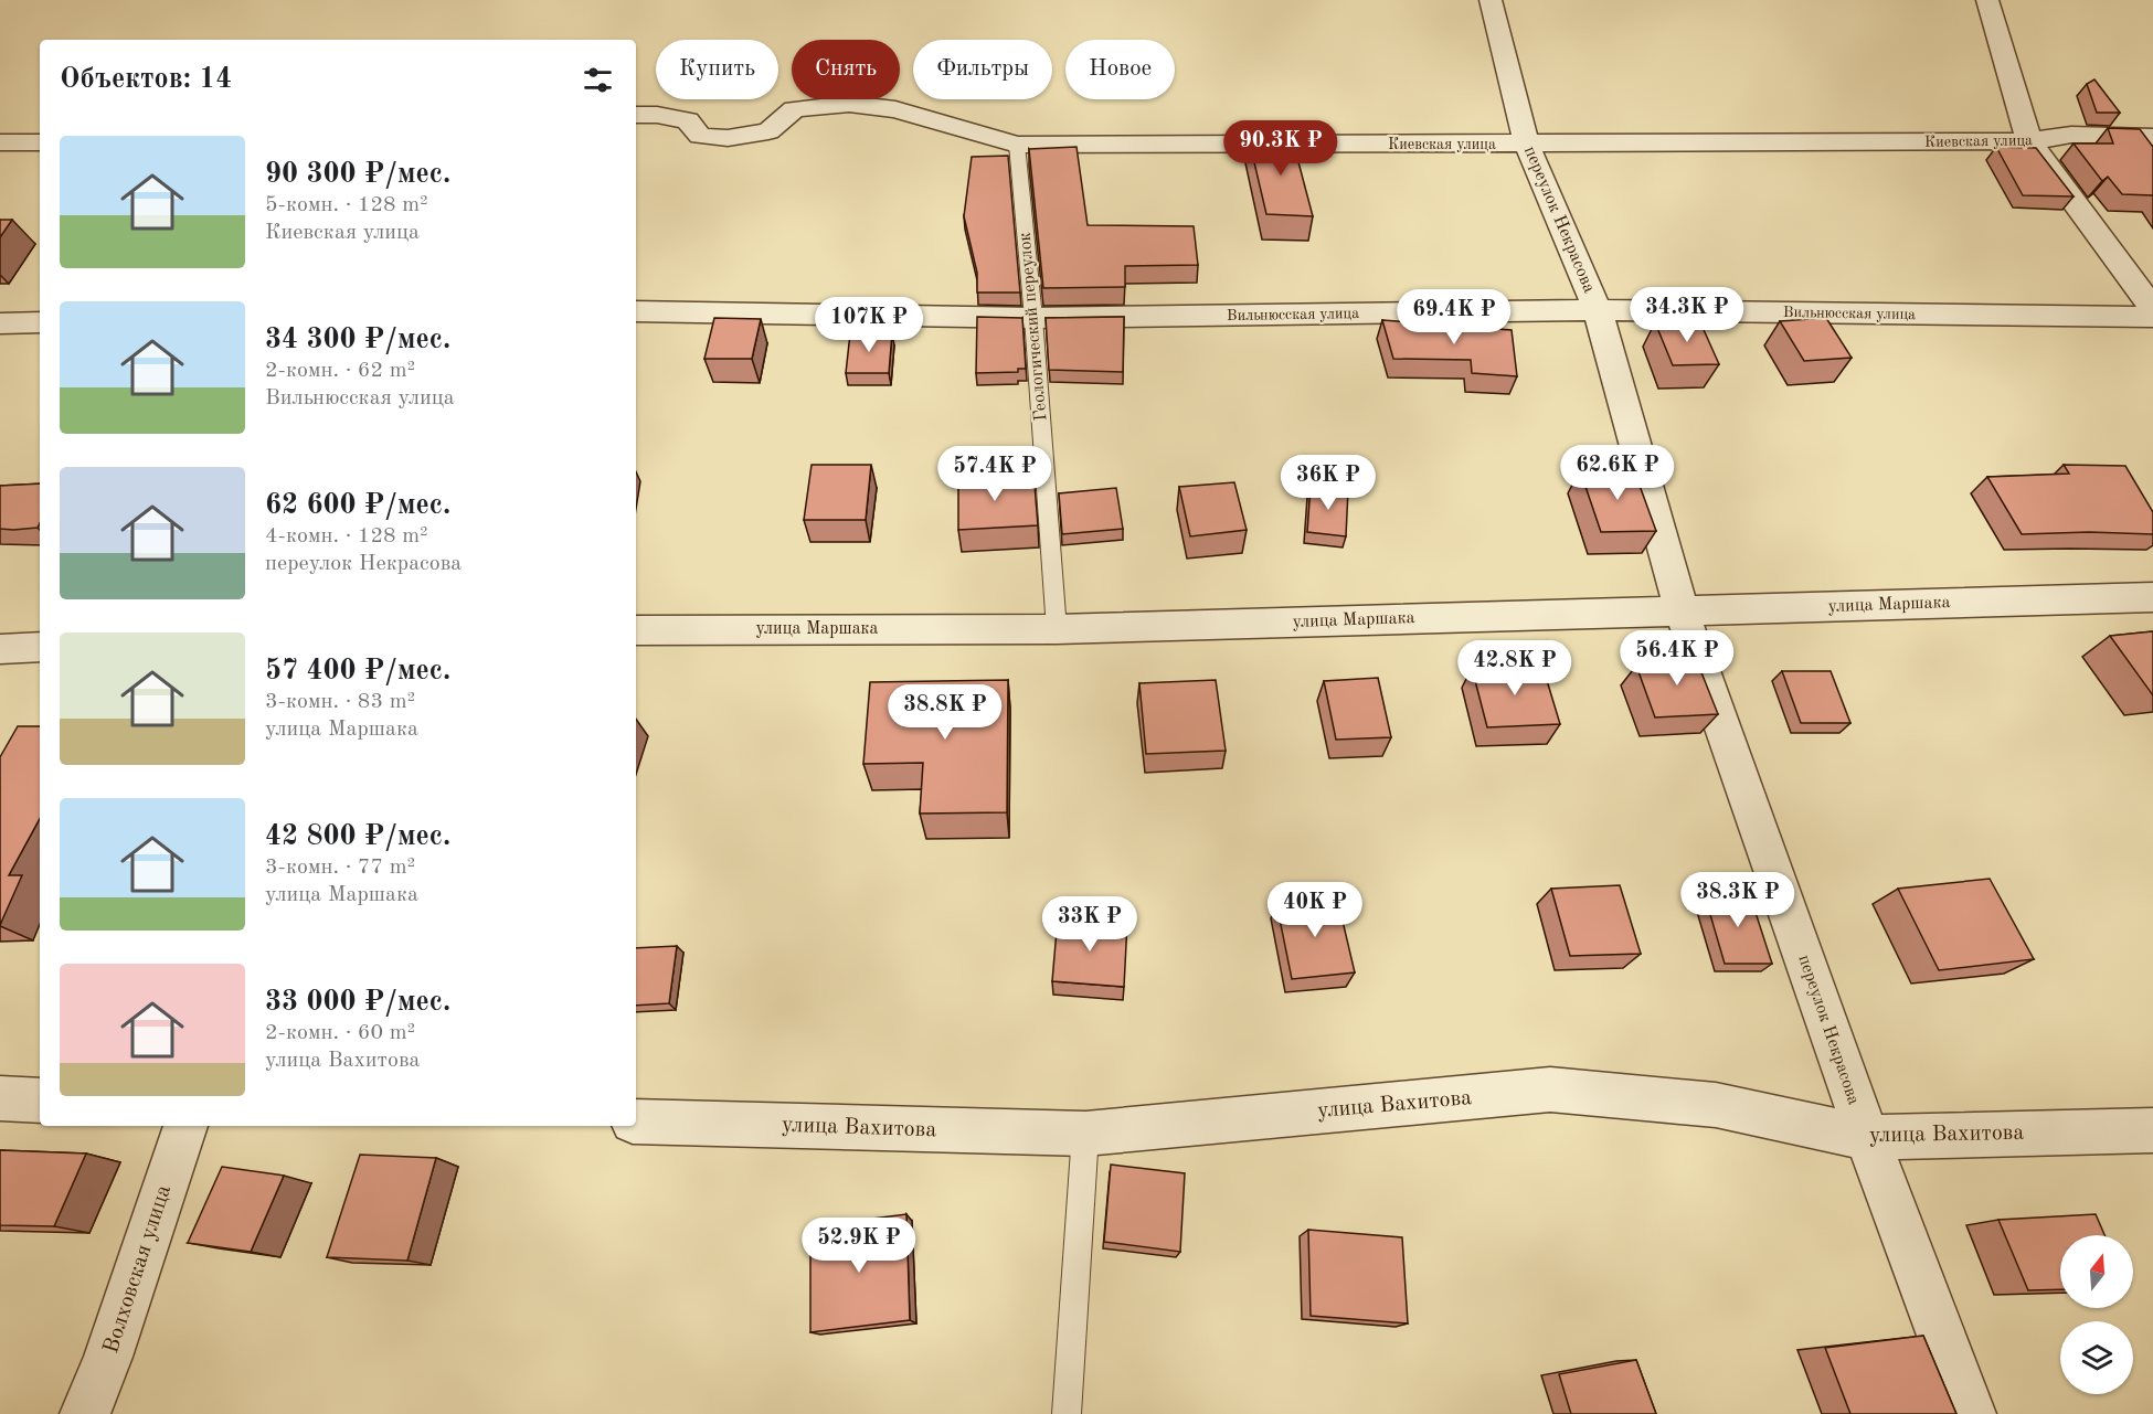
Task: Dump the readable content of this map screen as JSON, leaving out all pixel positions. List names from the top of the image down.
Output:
{
  "streets": {
    "street": [
      "Киевская улица",
      "переулок Некрасова",
      "Вильнюсская улица",
      "улица Маршака",
      "улица Вахитова",
      "Волховская улица"
    ],
    "lane": ["Геологический переулок"]
  },
  "crossings": [
    ["Киевская улица", "переулок Некрасова"],
    ["Киевская улица", "Геологический переулок"],
    ["переулок Некрасова", "Вильнюсская улица"],
    ["переулок Некрасова", "улица Маршака"],
    ["переулок Некрасова", "улица Вахитова"],
    ["Вильнюсская улица", "Геологический переулок"],
    ["Геологический переулок", "улица Маршака"]
  ],
  "north": "top",
  "page": {
    "chip": [
      "Купить",
      "Снять",
      "Фильтры",
      "Новое"
    ],
    "heading": "Объектов: 14",
    "list": [
      {
        "name": "90 300 ₽/мес.",
        "note": "5-комн. · 128 m² · Киевская улица"
      },
      {
        "name": "34 300 ₽/мес.",
        "note": "2-комн. · 62 m² · Вильнюсская улица"
      },
      {
        "name": "62 600 ₽/мес.",
        "note": "4-комн. · 128 m² · переулок Некрасова"
      },
      {
        "name": "57 400 ₽/мес.",
        "note": "3-комн. · 83 m² · улица Маршака"
      },
      {
        "name": "42 800 ₽/мес.",
        "note": "3-комн. · 77 m² · улица Маршака"
      },
      {
        "name": "33 000 ₽/мес.",
        "note": "2-комн. · 60 m² · улица Вахитова"
      }
    ],
    "price": [
      "90.3K ₽",
      "34.3K ₽",
      "69.4K ₽",
      "107K ₽",
      "62.6K ₽",
      "57.4K ₽",
      "36K ₽",
      "56.4K ₽",
      "42.8K ₽",
      "38.8K ₽",
      "38.3K ₽",
      "40K ₽",
      "33K ₽",
      "52.9K ₽"
    ]
  }
}
